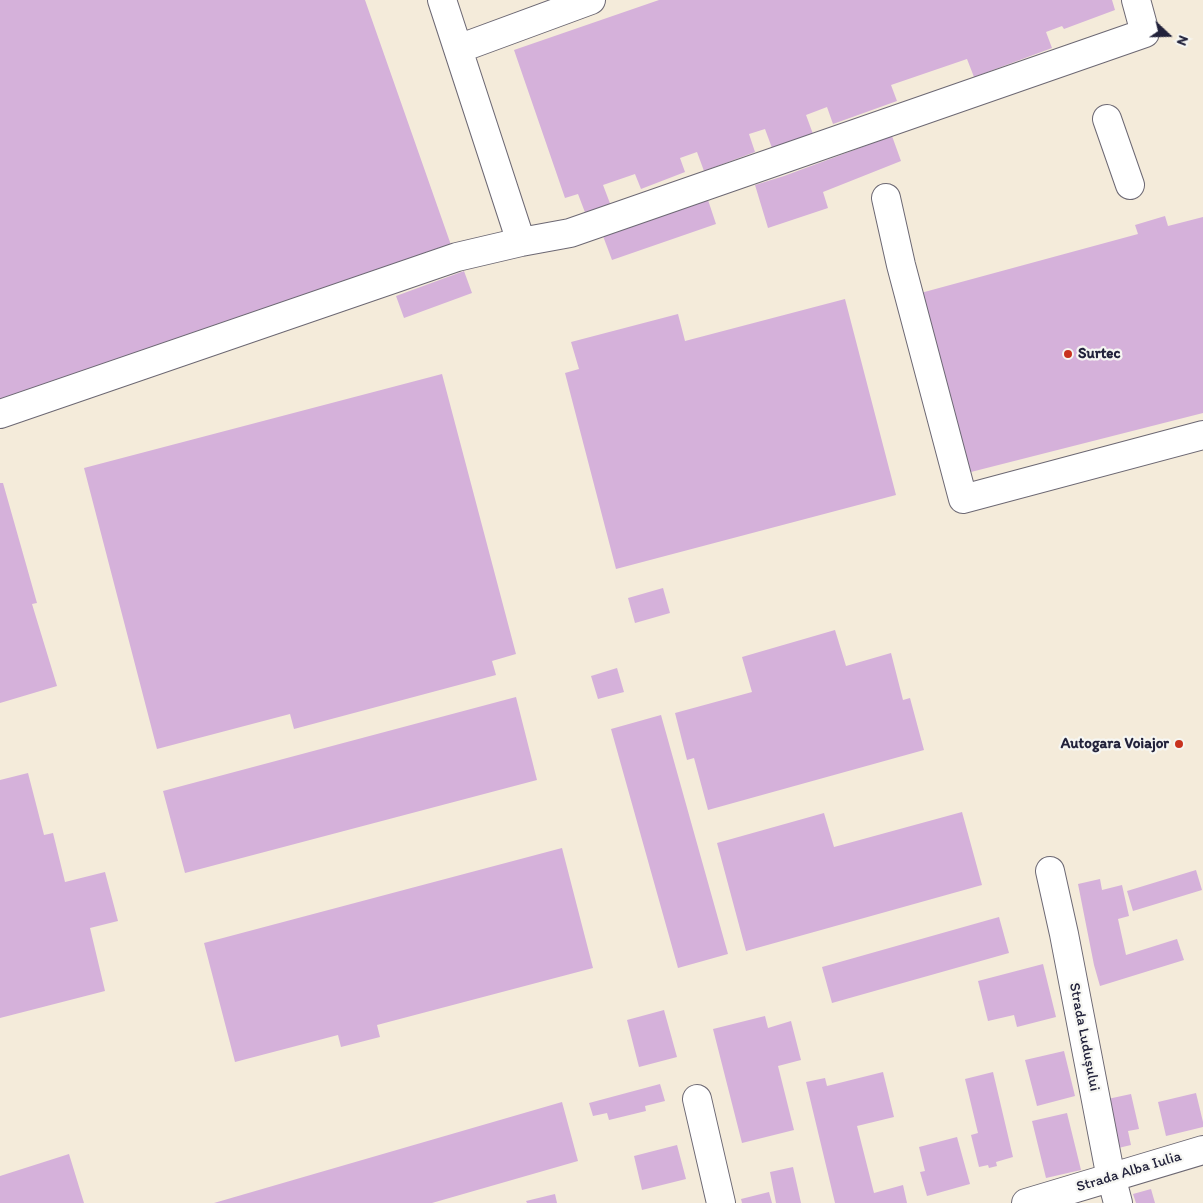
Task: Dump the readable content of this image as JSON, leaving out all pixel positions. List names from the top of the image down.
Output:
{
  "streets": {
    "street": ["Strada Ludușului", "Strada Alba Iulia"]
  },
  "crossings": [
    ["Strada Ludușului", "Strada Alba Iulia"]
  ],
  "places": ["Surtec", "Autogara Voiajor"],
  "north": "right"
}
